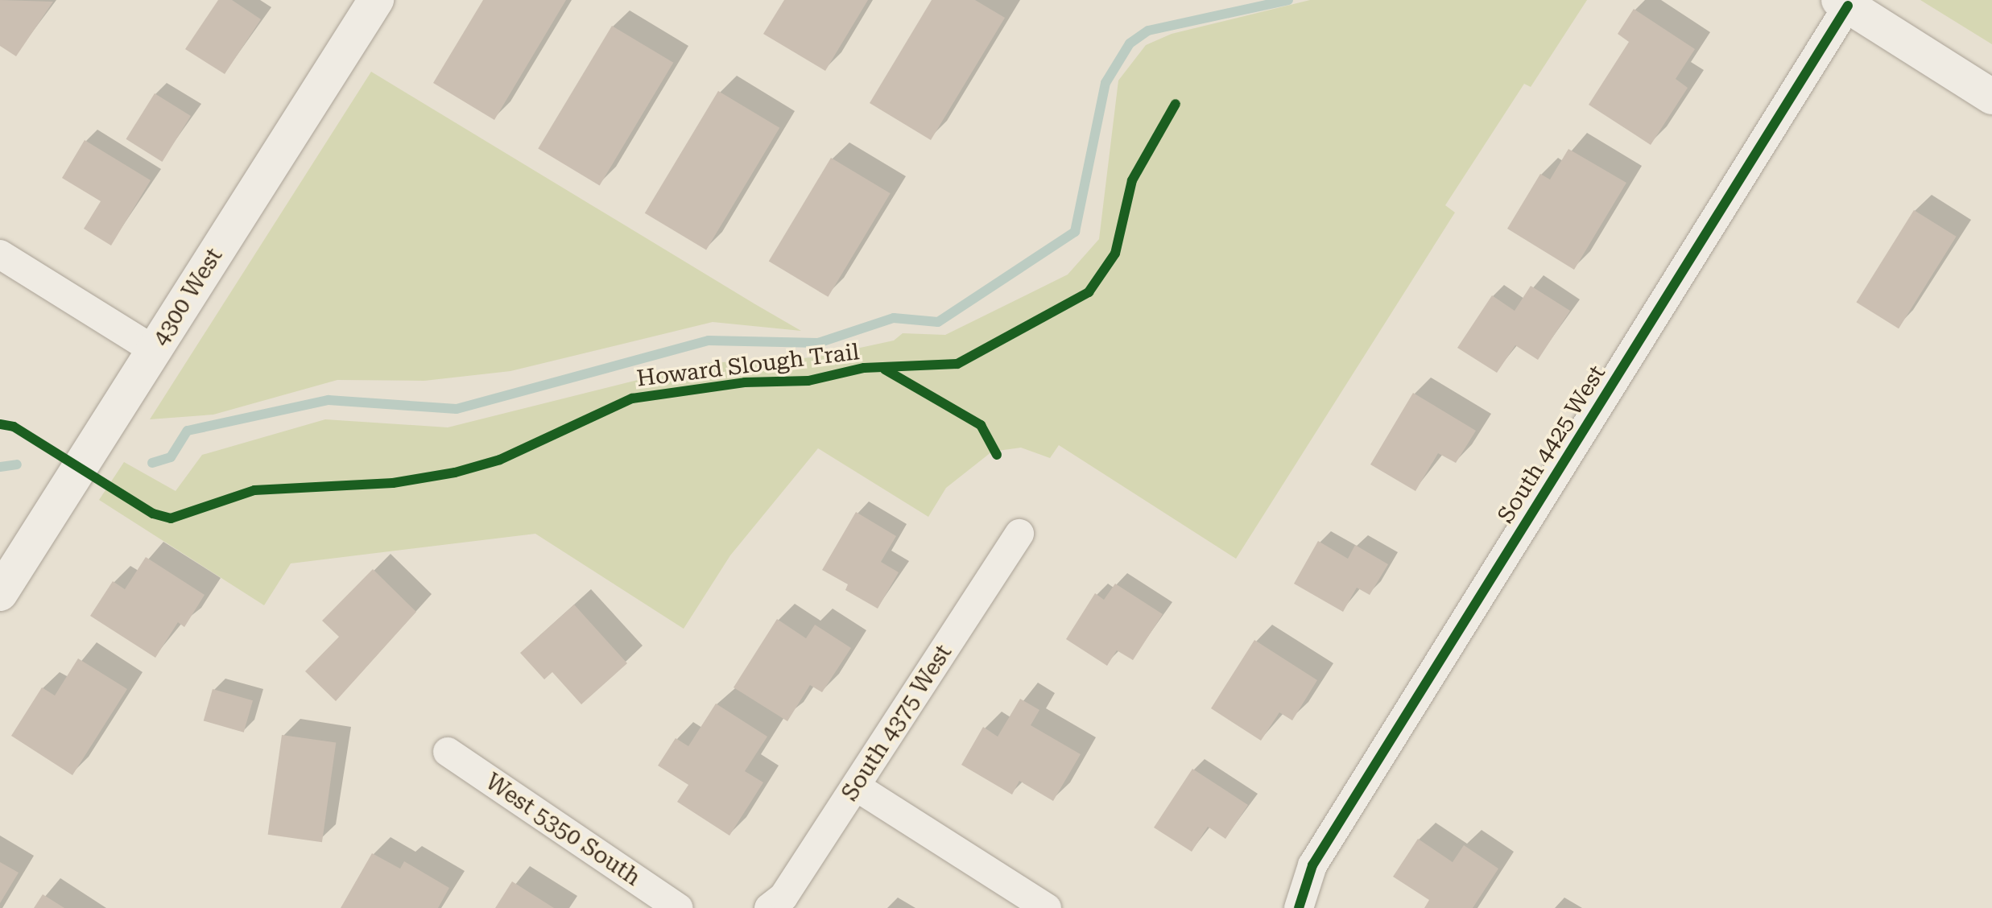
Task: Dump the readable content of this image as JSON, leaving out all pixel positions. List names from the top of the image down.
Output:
{
  "streets": {
    "street": [
      "4300 West",
      "South 4425 West",
      "South 4375 West",
      "West 5350 South"
    ],
    "cycle path": ["Howard Slough Trail"]
  }
}
